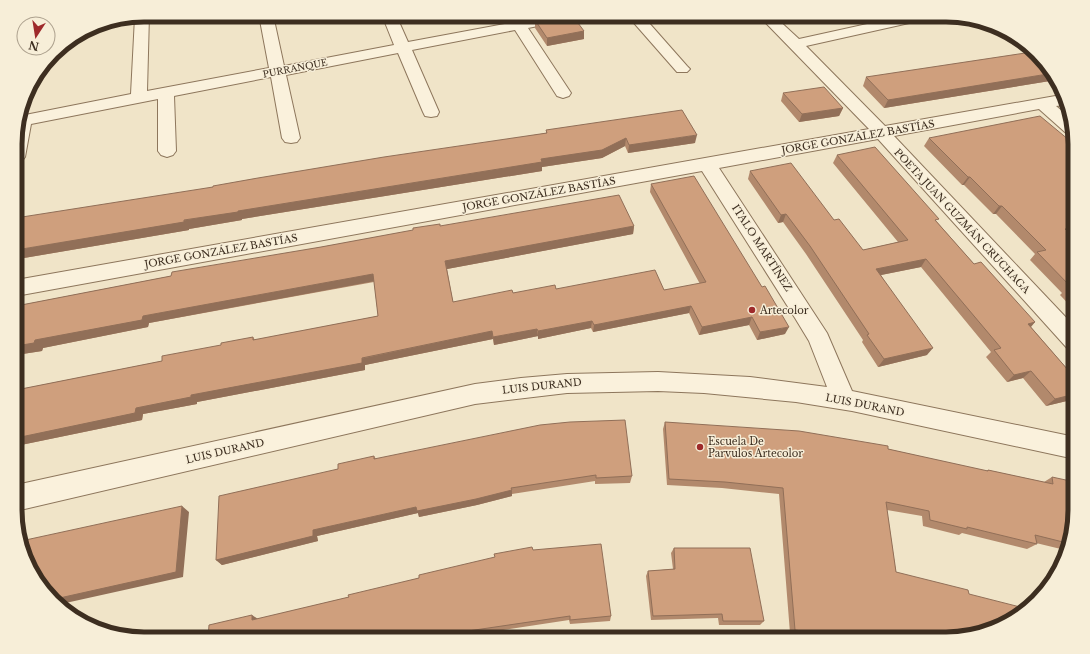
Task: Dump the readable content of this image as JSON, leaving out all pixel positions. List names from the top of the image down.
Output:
{
  "streets": {
    "street": [
      "PURRANQUE",
      "JORGE GONZÁLEZ BASTÍAS",
      "POETA JUAN GUZMÁN CRUCHAGA",
      "ITALO MARTÍNEZ",
      "LUIS DURAND"
    ]
  },
  "crossings": [
    ["JORGE GONZÁLEZ BASTÍAS", "POETA JUAN GUZMÁN CRUCHAGA"],
    ["JORGE GONZÁLEZ BASTÍAS", "ITALO MARTÍNEZ"],
    ["ITALO MARTÍNEZ", "LUIS DURAND"]
  ],
  "places": ["Artecolor", "Escuela De Parvulos Artecolor"],
  "north": "bottom"
}
